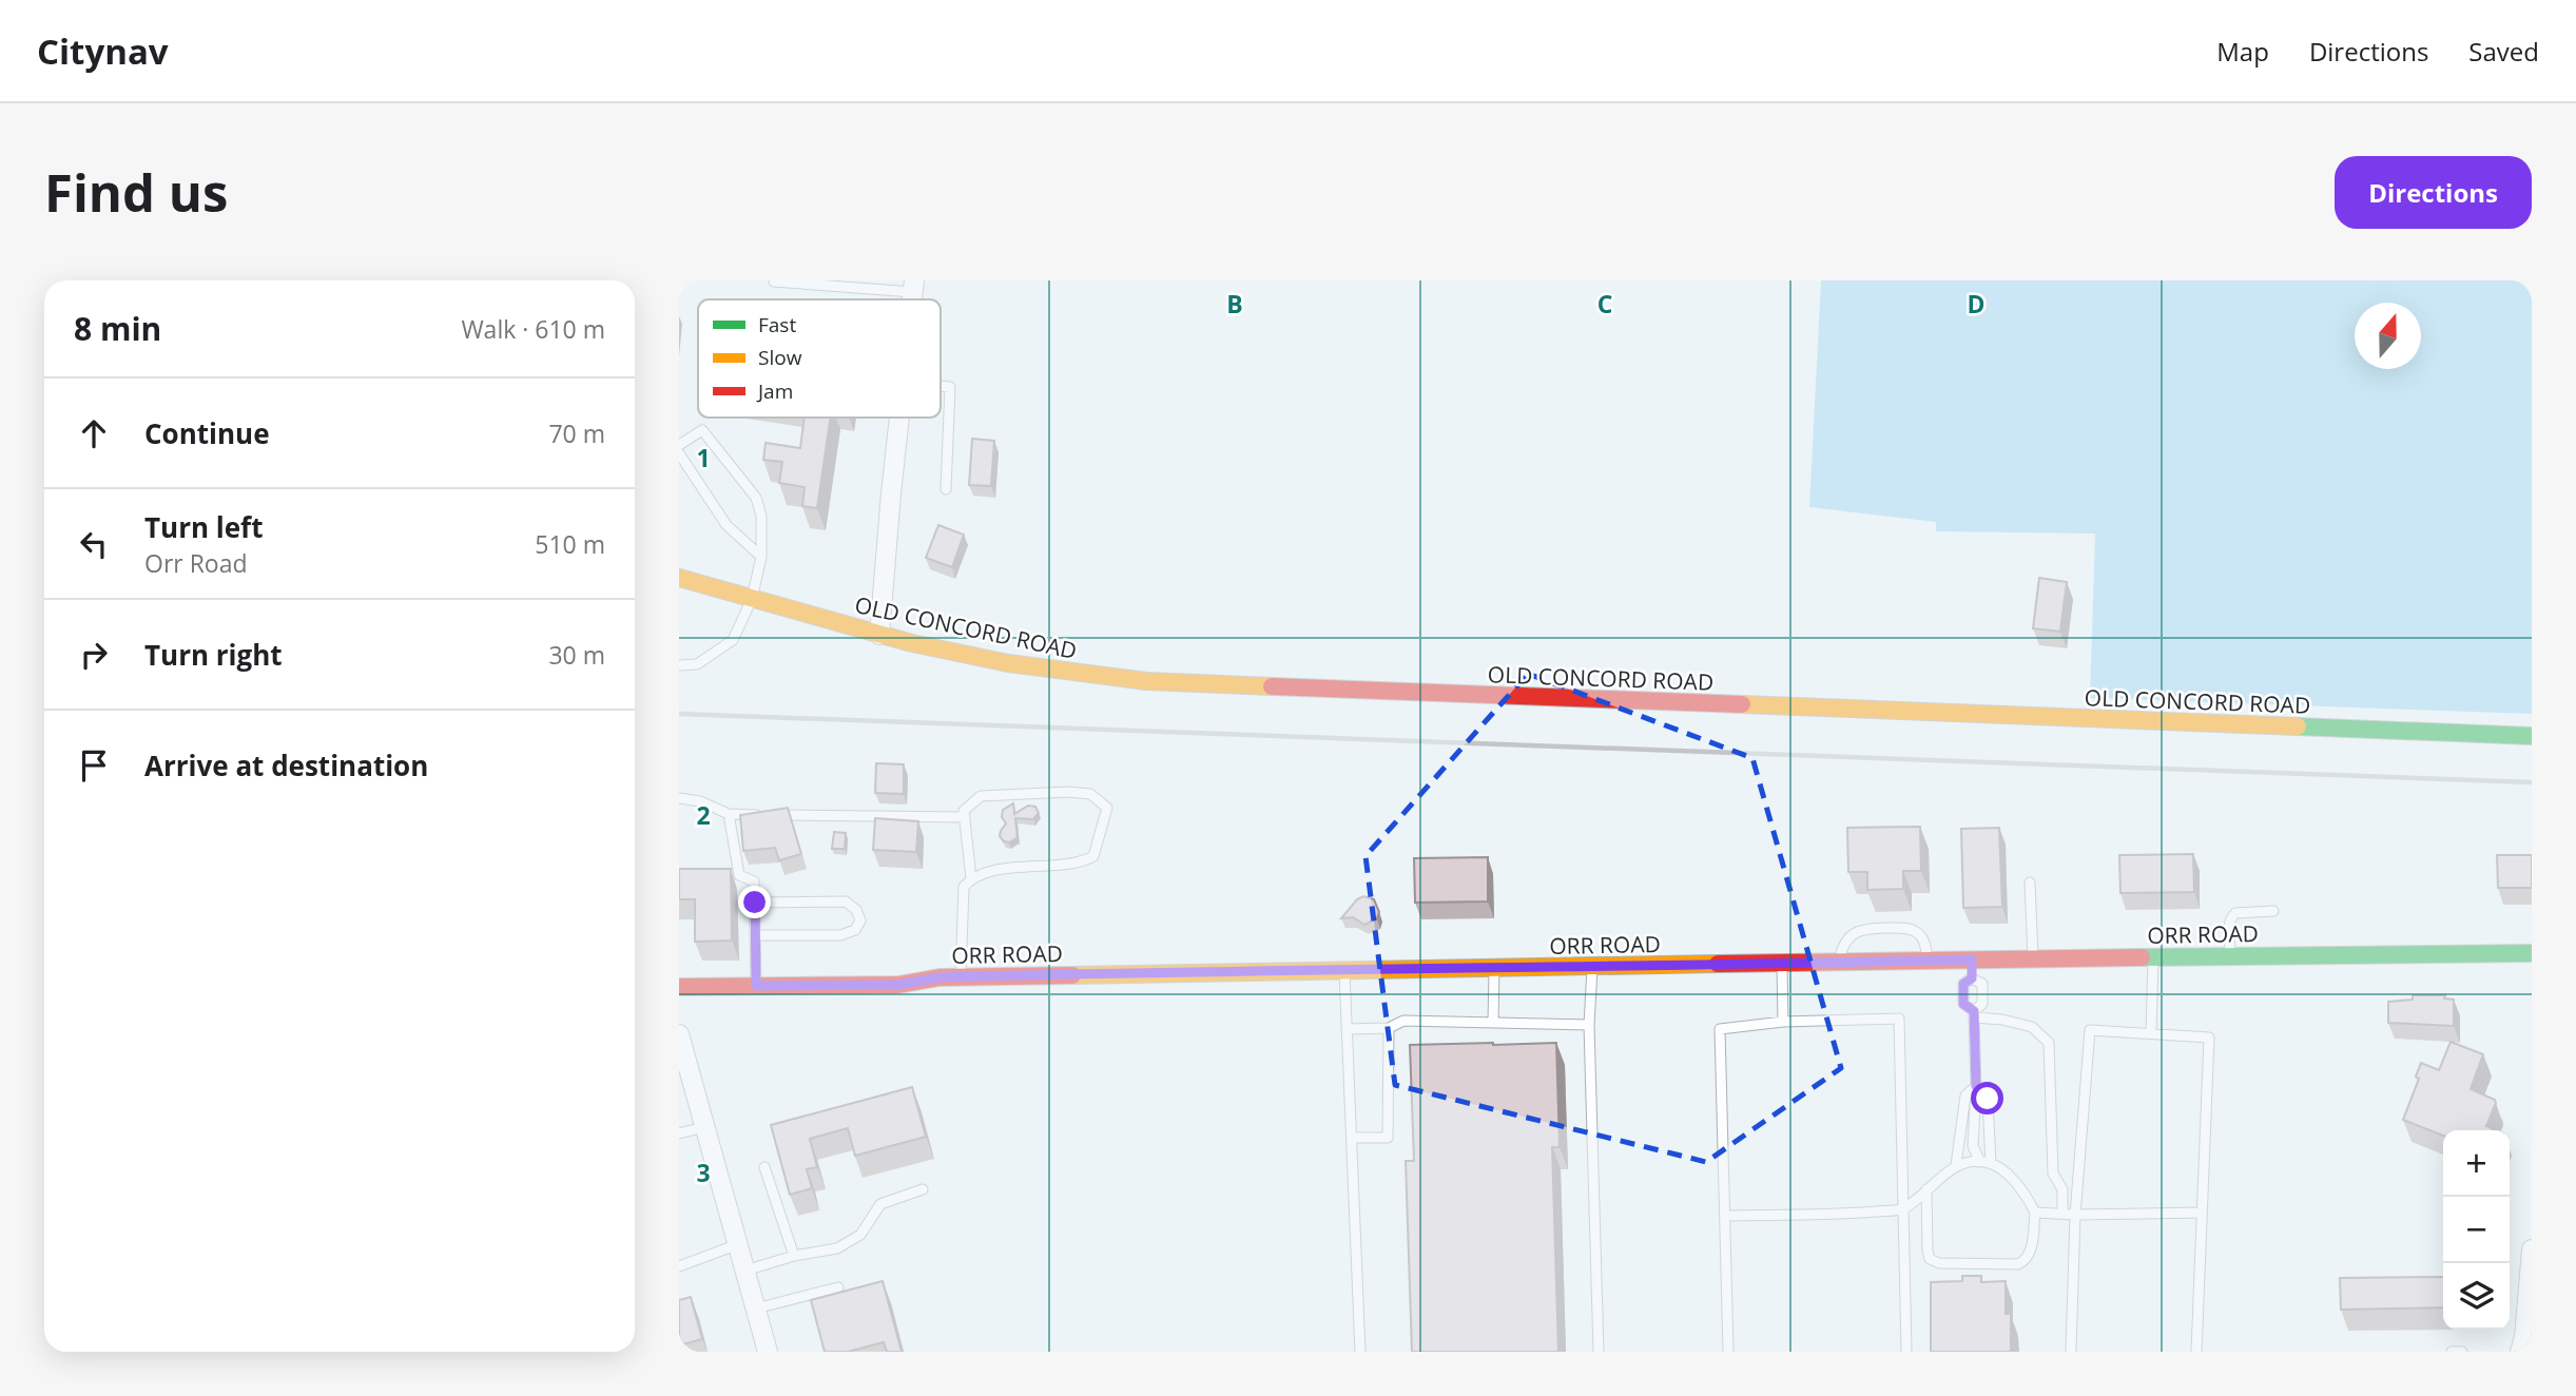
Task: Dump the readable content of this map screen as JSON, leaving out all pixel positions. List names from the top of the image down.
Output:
{
  "streets": {
    "street": ["OLD CONCORD ROAD", "ORR ROAD"]
  },
  "legend": ["Fast", "Slow", "Jam"],
  "north": "top",
  "page": {
    "header": "Citynav",
    "nav": ["Map", "Directions", "Saved"],
    "buttons": "Directions",
    "title": "Find us",
    "heading": ["8 min", "Walk · 610 m"],
    "list": [
      ["Continue", "70 m"],
      ["Turn left", "Orr Road", "510 m"],
      ["Turn right", "30 m"],
      "Arrive at destination"
    ],
    "map_buttons": ["+", "−"]
  },
  "grid": {
    "columns": ["B", "C", "D"],
    "rows": ["1", "2", "3"]
  }
}
